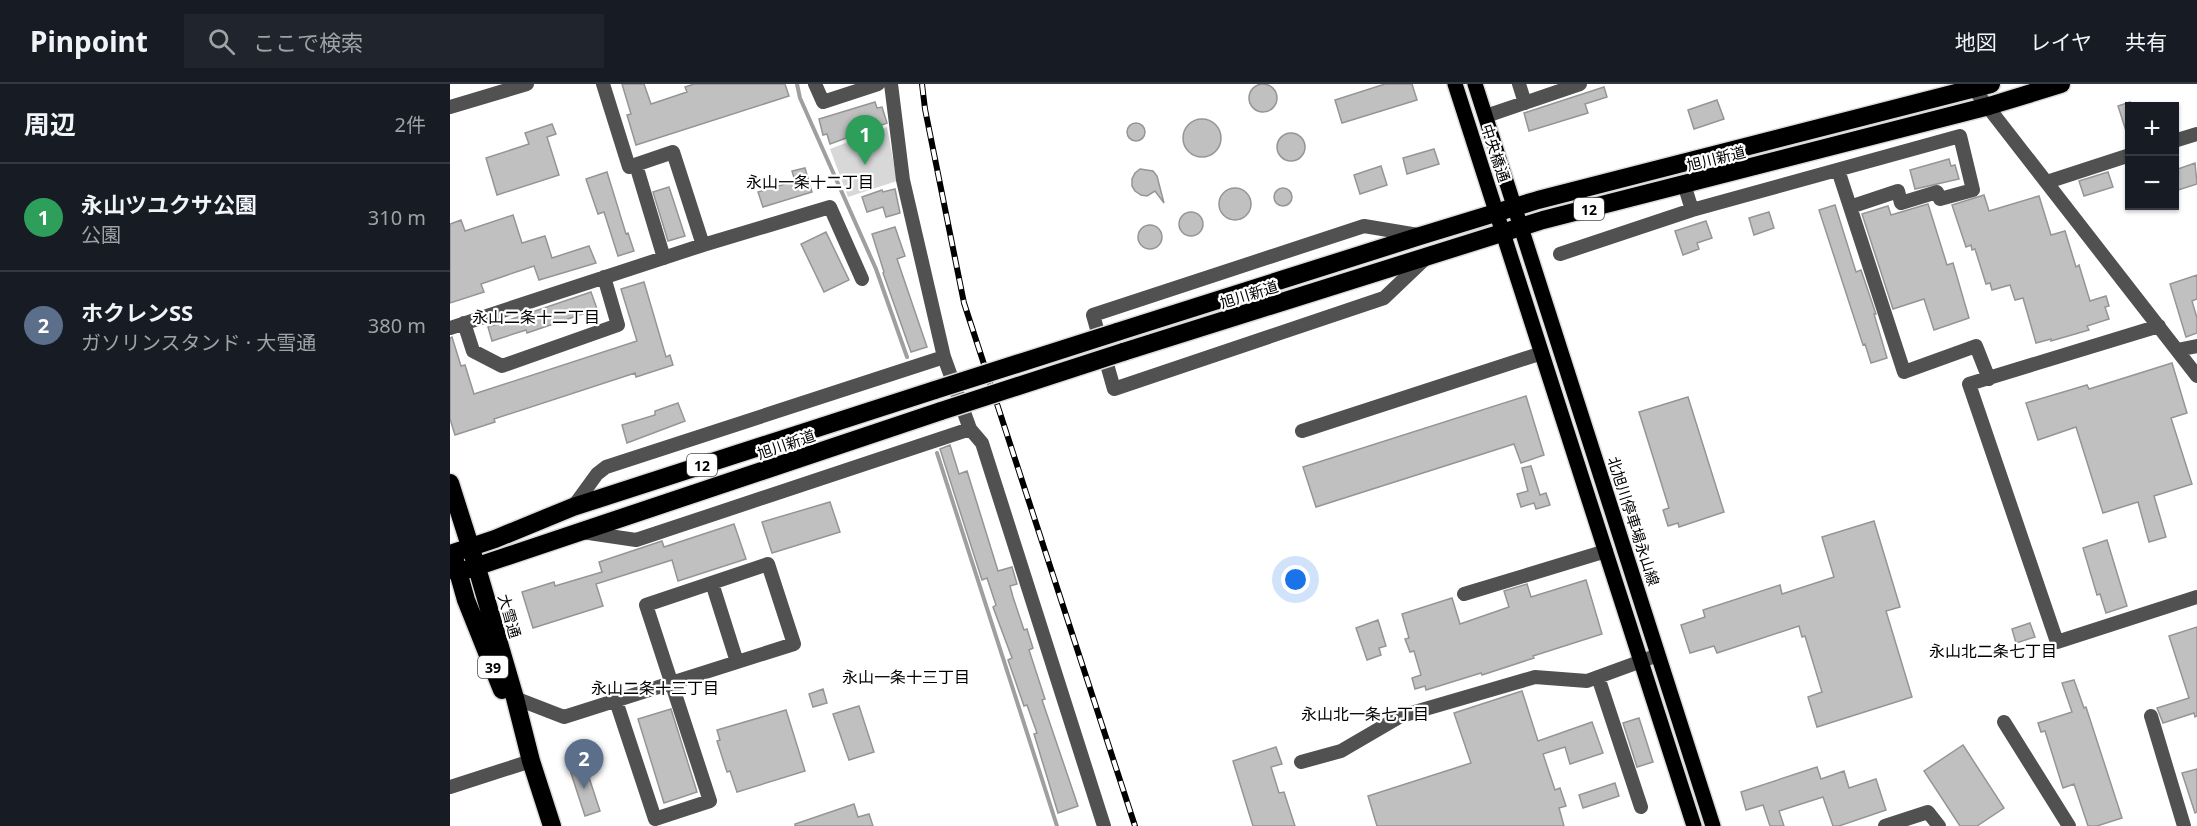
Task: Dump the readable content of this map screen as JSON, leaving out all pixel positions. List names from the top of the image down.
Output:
{
  "streets": {
    "highway": [
      "旭川新道",
      "12",
      "大雪通",
      "39"
    ],
    "main road": ["中央橋通", "北旭川停車場永山線"]
  },
  "crossings": [
    ["中央橋通", "旭川新道"],
    ["中央橋通", "北旭川停車場永山線"],
    ["旭川新道", "北旭川停車場永山線"],
    ["旭川新道", "大雪通"]
  ],
  "districts": [
    "永山一条十二丁目",
    "永山二条十二丁目",
    "永山北二条七丁目",
    "永山一条十三丁目",
    "永山二条十三丁目",
    "永山北一条七丁目"
  ],
  "page": {
    "header": "Pinpoint",
    "search": "ここで検索",
    "nav": ["地図", "レイヤ", "共有"],
    "heading": ["周辺", "2件"],
    "map_buttons": ["+", "−"],
    "pins": ["1", "2"],
    "list": [
      {
        "mark": "1",
        "name": "永山ツユクサ公園",
        "note": "公園",
        "value": "310 m"
      },
      {
        "mark": "2",
        "name": "ホクレンSS",
        "note": "ガソリンスタンド · 大雪通",
        "value": "380 m"
      }
    ]
  }
}
